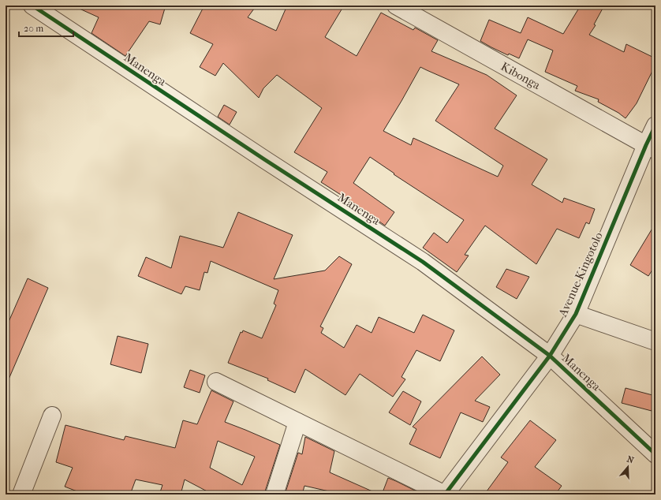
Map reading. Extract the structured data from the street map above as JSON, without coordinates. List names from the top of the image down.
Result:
{
  "streets": {
    "street": ["Manenga", "Kibonga", "Avenue Kingotolo"]
  },
  "crossings": [
    ["Manenga", "Avenue Kingotolo"],
    ["Kibonga", "Avenue Kingotolo"]
  ],
  "scale_bar": "20 m",
  "north": "top"
}
